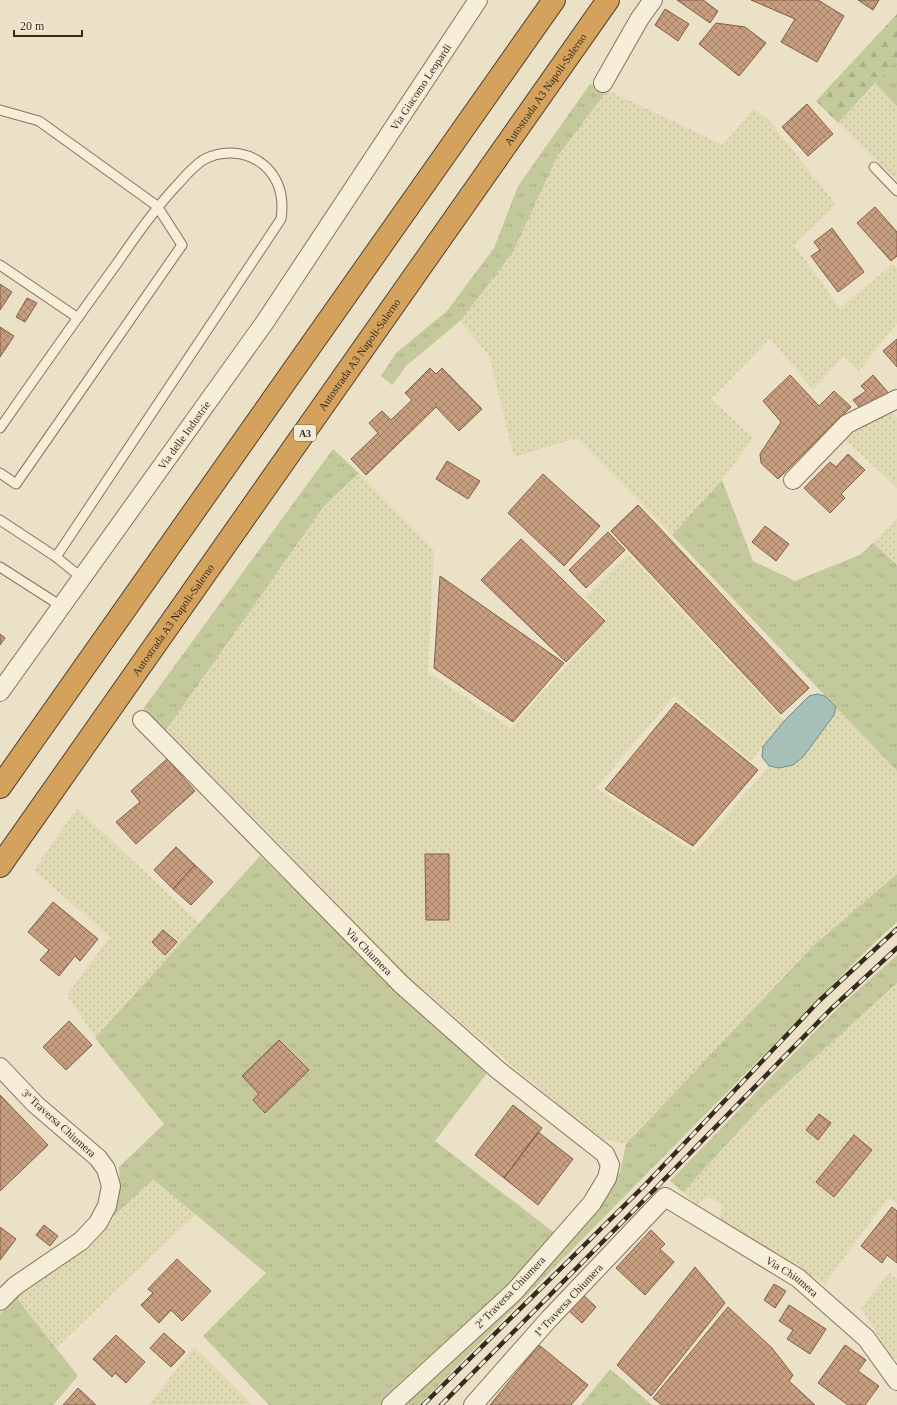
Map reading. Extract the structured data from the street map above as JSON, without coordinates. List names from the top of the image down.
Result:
{
  "streets": {
    "highway": ["Autostrada A3 Napoli-Salerno", "A3"],
    "street": [
      "Via Giacomo Leopardi",
      "Via delle Industrie",
      "Via Chiumera",
      "3ª Traversa Chiumera",
      "2ª Traversa Chiumera",
      "1ª Traversa Chiumera"
    ]
  },
  "crossings": [
    ["Via Giacomo Leopardi", "Via delle Industrie"],
    ["Via Chiumera", "2ª Traversa Chiumera"],
    ["Via Chiumera", "1ª Traversa Chiumera"]
  ],
  "scale_bar": "20 m"
}
